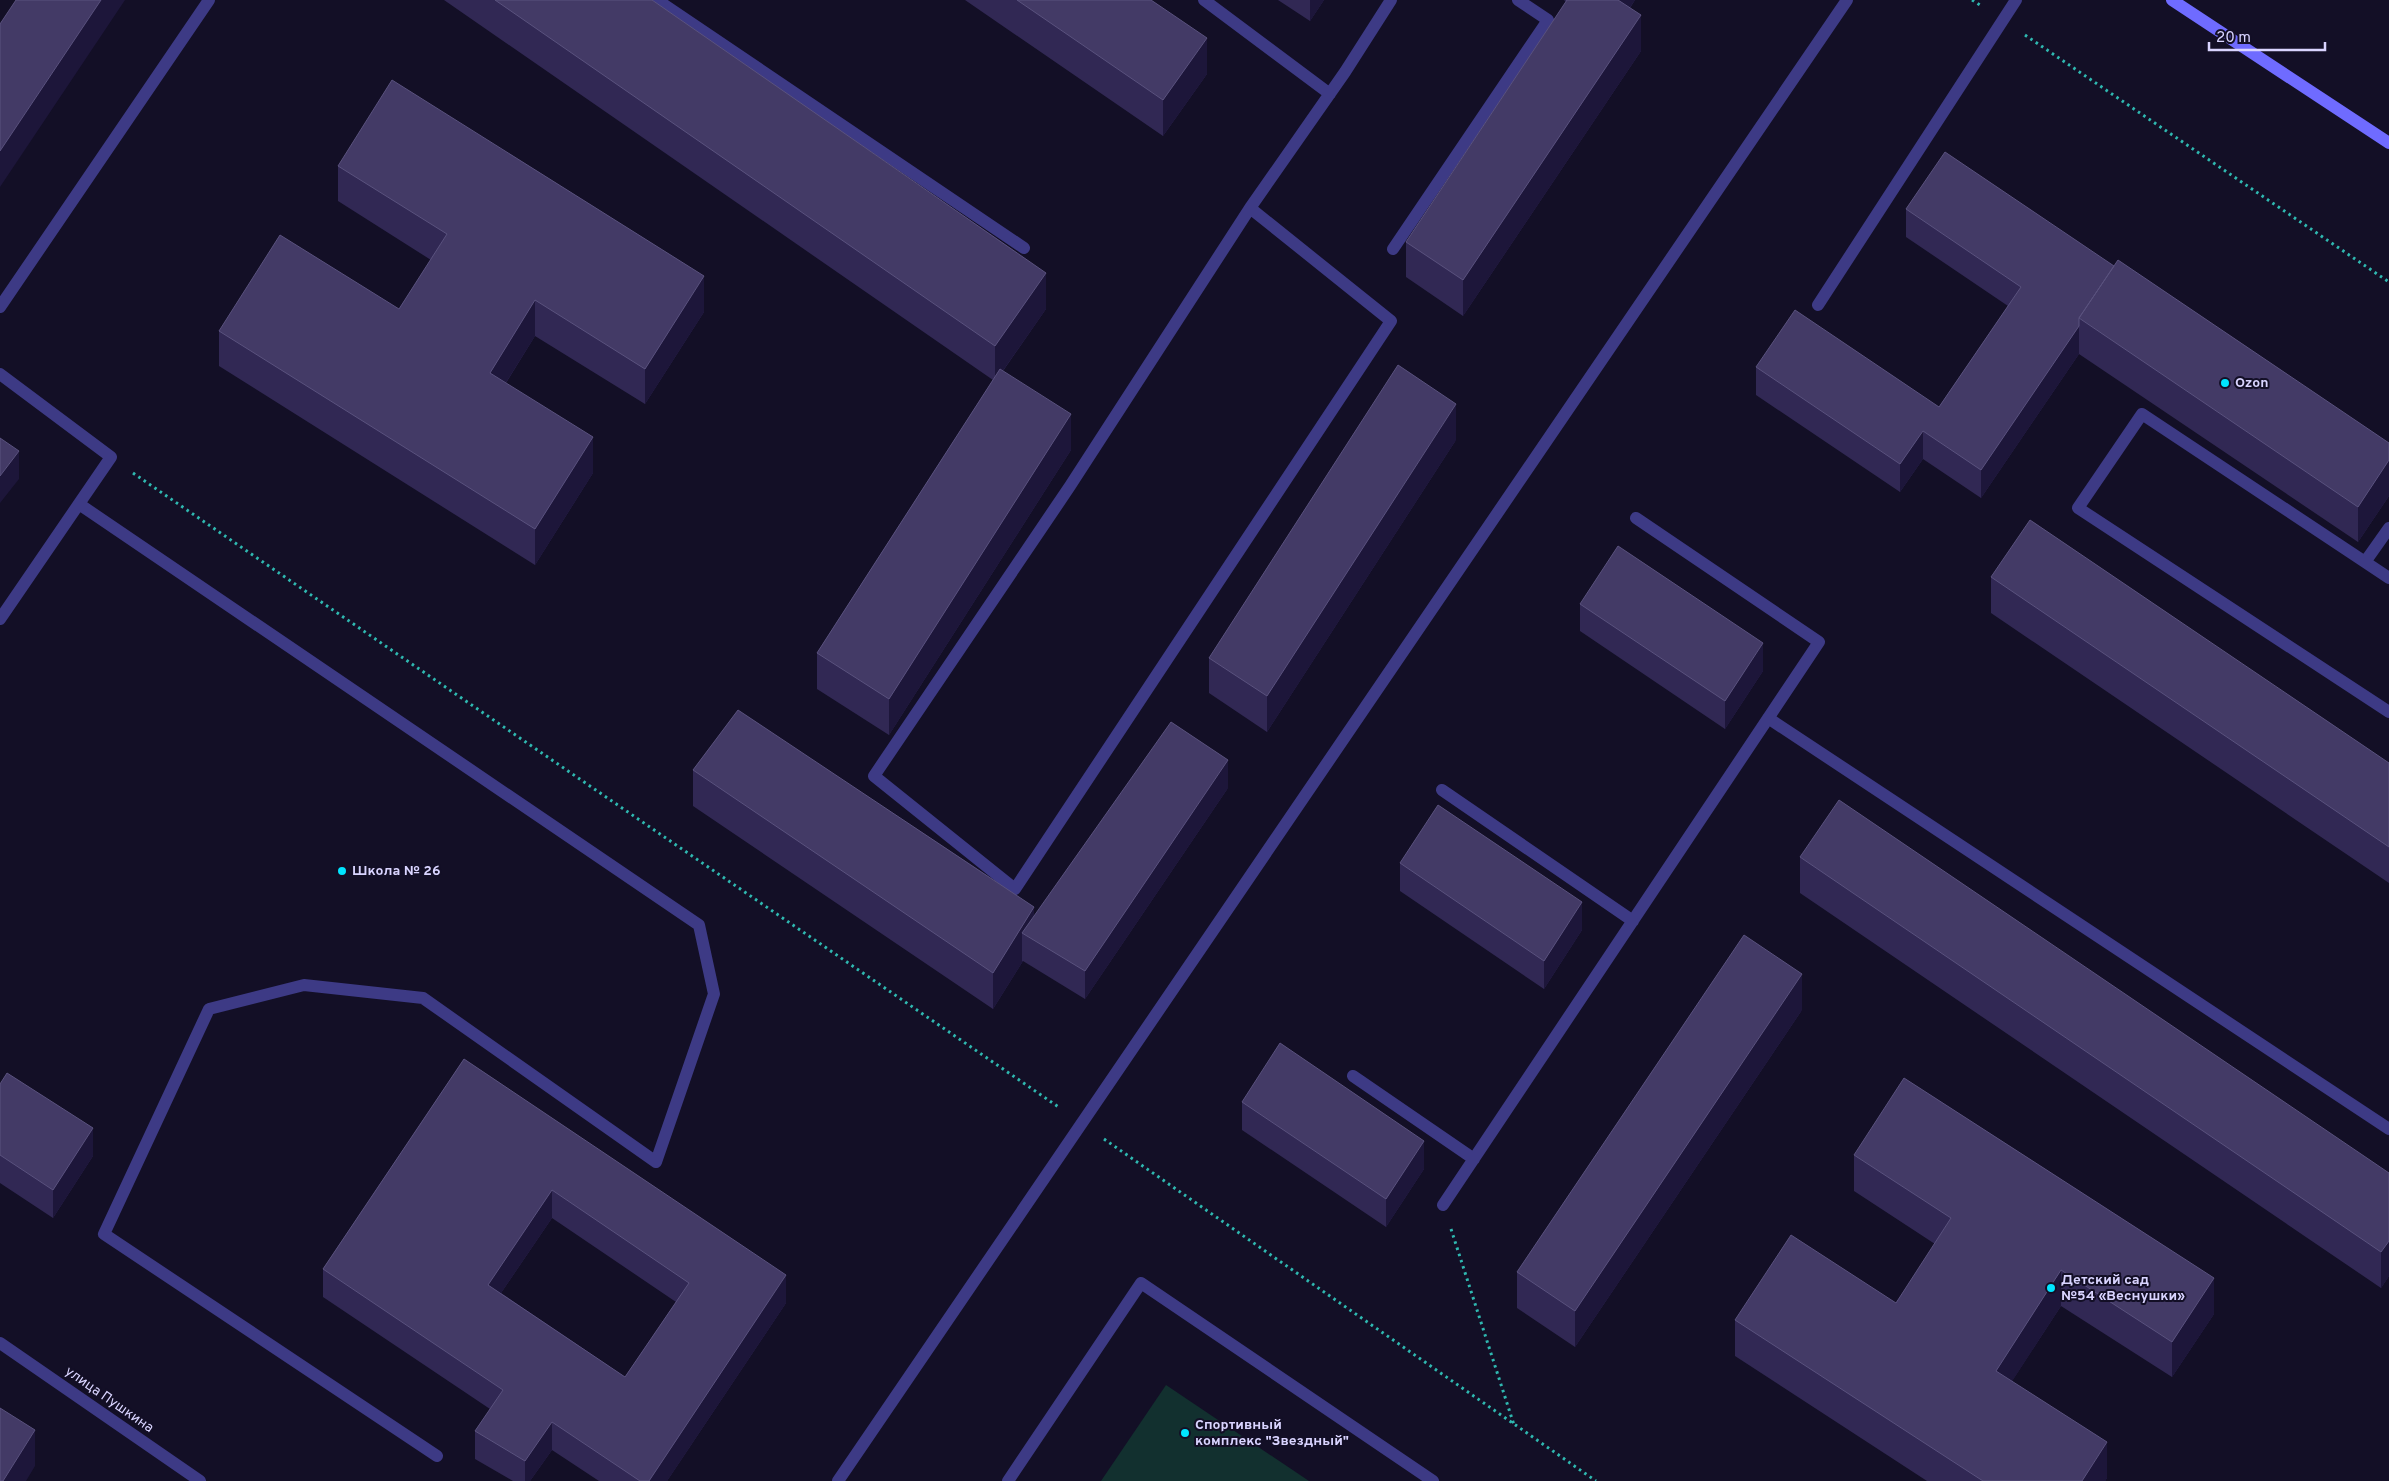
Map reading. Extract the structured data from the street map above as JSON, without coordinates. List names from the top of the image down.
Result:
{
  "streets": {
    "street": ["улица Пушкина"]
  },
  "places": [
    "Ozon",
    "Школа № 26",
    "Детский сад №54 «Веснушки»",
    "Спортивный комплекс \"Звездный\""
  ],
  "scale_bar": "20 m"
}
